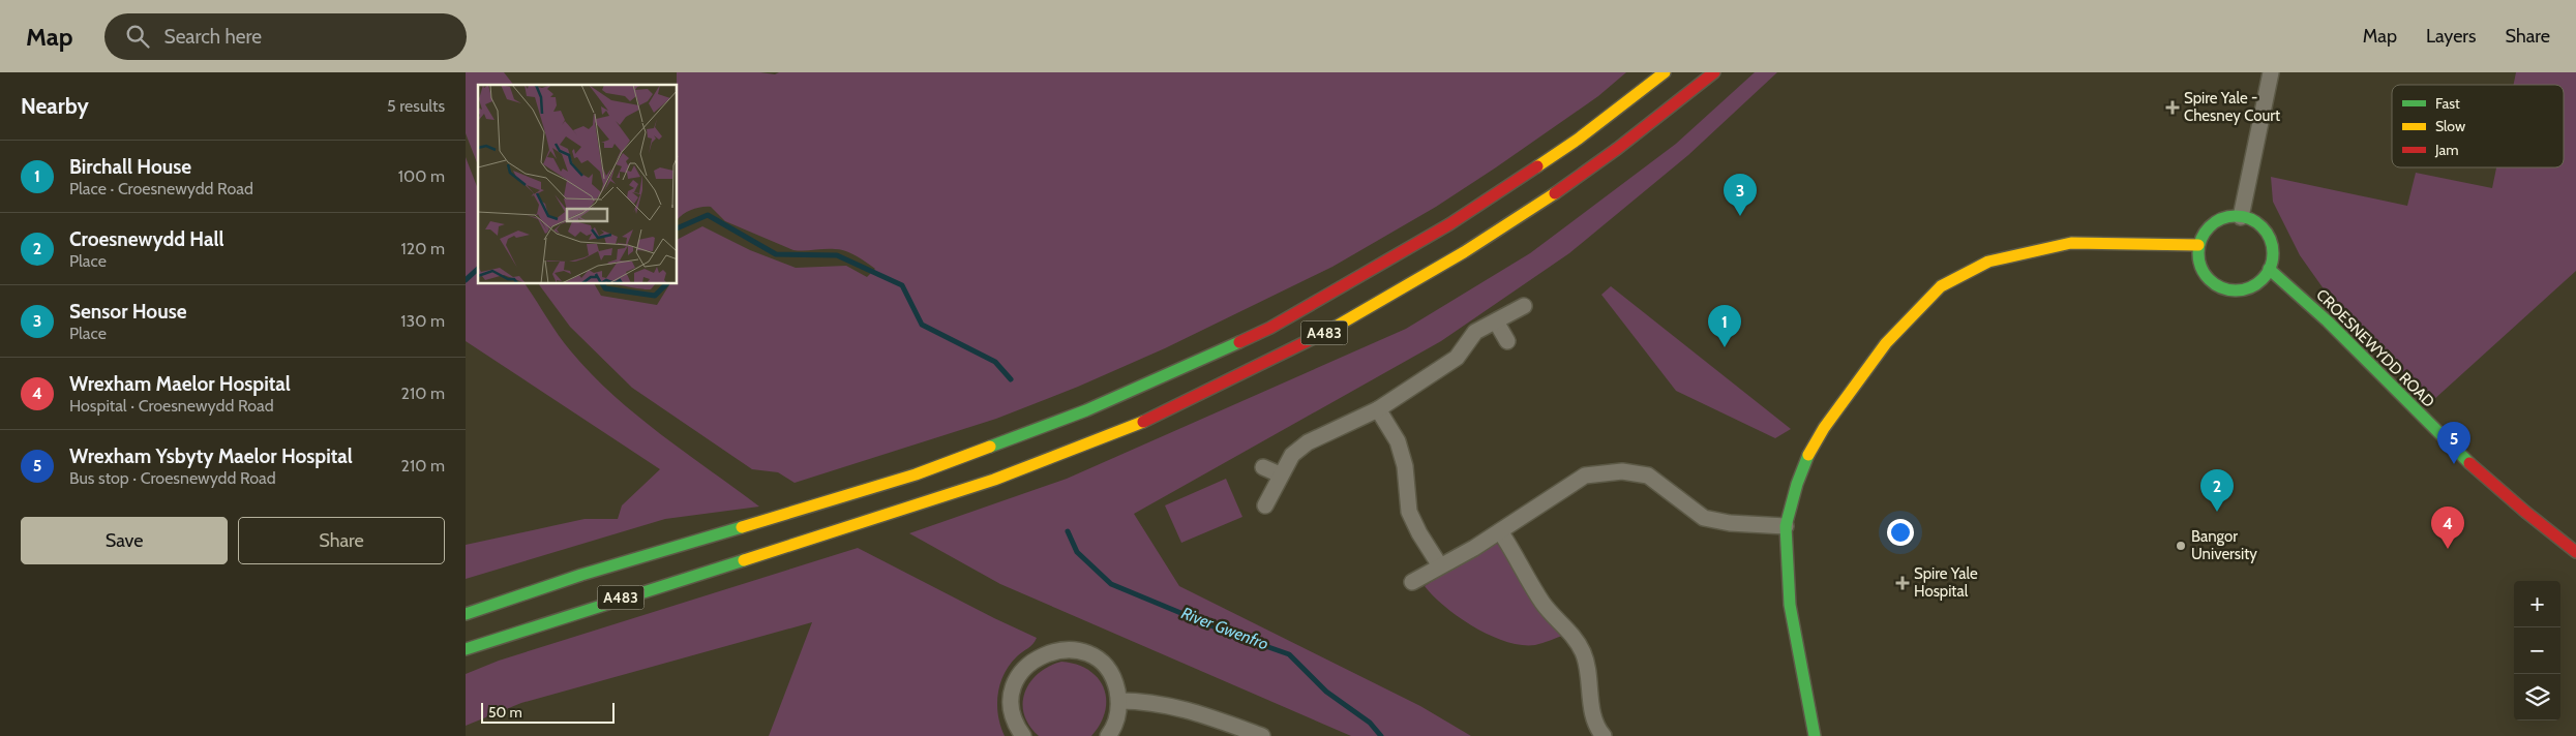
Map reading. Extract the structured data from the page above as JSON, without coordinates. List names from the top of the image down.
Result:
{
  "streets": {
    "main road": ["A483", "CROESNEWYDD ROAD"]
  },
  "water": ["River Gwenfro"],
  "places": {
    "health": ["Spire Yale - Chesney Court", "Spire Yale Hospital"],
    "other": ["Bangor University"]
  },
  "legend": ["Fast", "Slow", "Jam"],
  "scale_bar": "50 m",
  "page": {
    "header": "Map",
    "search": "Search here",
    "nav": ["Map", "Layers", "Share"],
    "heading": ["Nearby", "5 results"],
    "list": [
      {
        "mark": "1",
        "name": "Birchall House",
        "note": "Place · Croesnewydd Road",
        "value": "100 m"
      },
      {
        "mark": "2",
        "name": "Croesnewydd Hall",
        "note": "Place",
        "value": "120 m"
      },
      {
        "mark": "3",
        "name": "Sensor House",
        "note": "Place",
        "value": "130 m"
      },
      {
        "mark": "4",
        "name": "Wrexham Maelor Hospital",
        "note": "Hospital · Croesnewydd Road",
        "value": "210 m"
      },
      {
        "mark": "5",
        "name": "Wrexham Ysbyty Maelor Hospital",
        "note": "Bus stop · Croesnewydd Road",
        "value": "210 m"
      }
    ],
    "pins": [
      "3",
      "1",
      "5",
      "2",
      "4"
    ],
    "buttons": ["Save", "Share"],
    "map_buttons": ["+", "−"],
    "scale": "50 m"
  }
}
